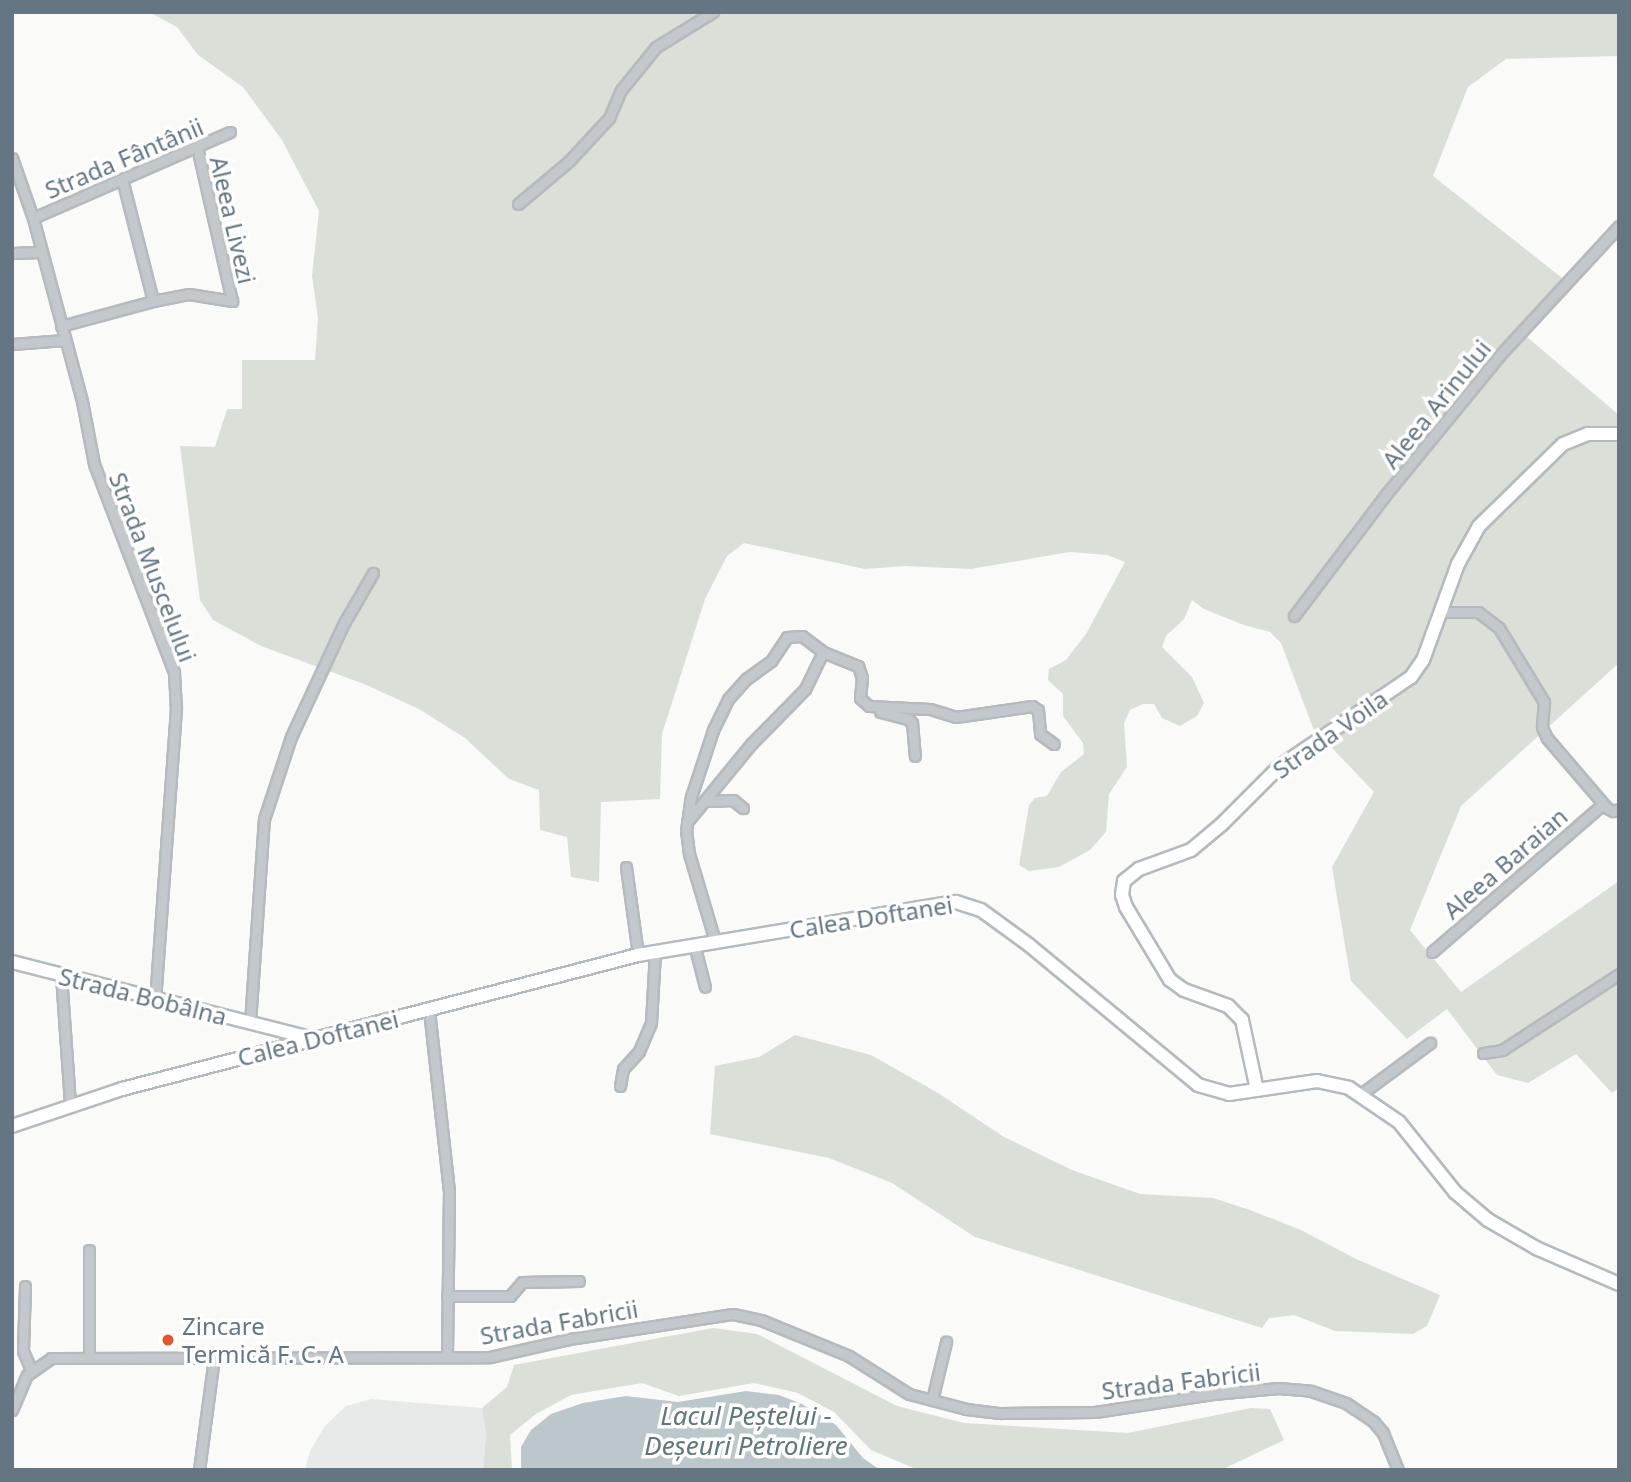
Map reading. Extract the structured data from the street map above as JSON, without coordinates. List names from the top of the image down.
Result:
{
  "streets": {
    "main road": ["Strada Voila", "Calea Doftanei", "Strada Bobâlna"],
    "street": [
      "Strada Fântânii",
      "Aleea Livezi",
      "Aleea Arinului",
      "Strada Muscelului",
      "Aleea Baraian",
      "Strada Fabricii"
    ]
  },
  "crossings": [
    ["Strada Fântânii", "Aleea Livezi"],
    ["Strada Fântânii", "Strada Muscelului"],
    ["Strada Muscelului", "Strada Bobâlna"],
    ["Strada Voila", "Calea Doftanei"],
    ["Calea Doftanei", "Strada Bobâlna"]
  ],
  "water": ["Lacul Peștelui - Deșeuri Petroliere"],
  "places": ["Zincare Termică F. C. A"]
}
